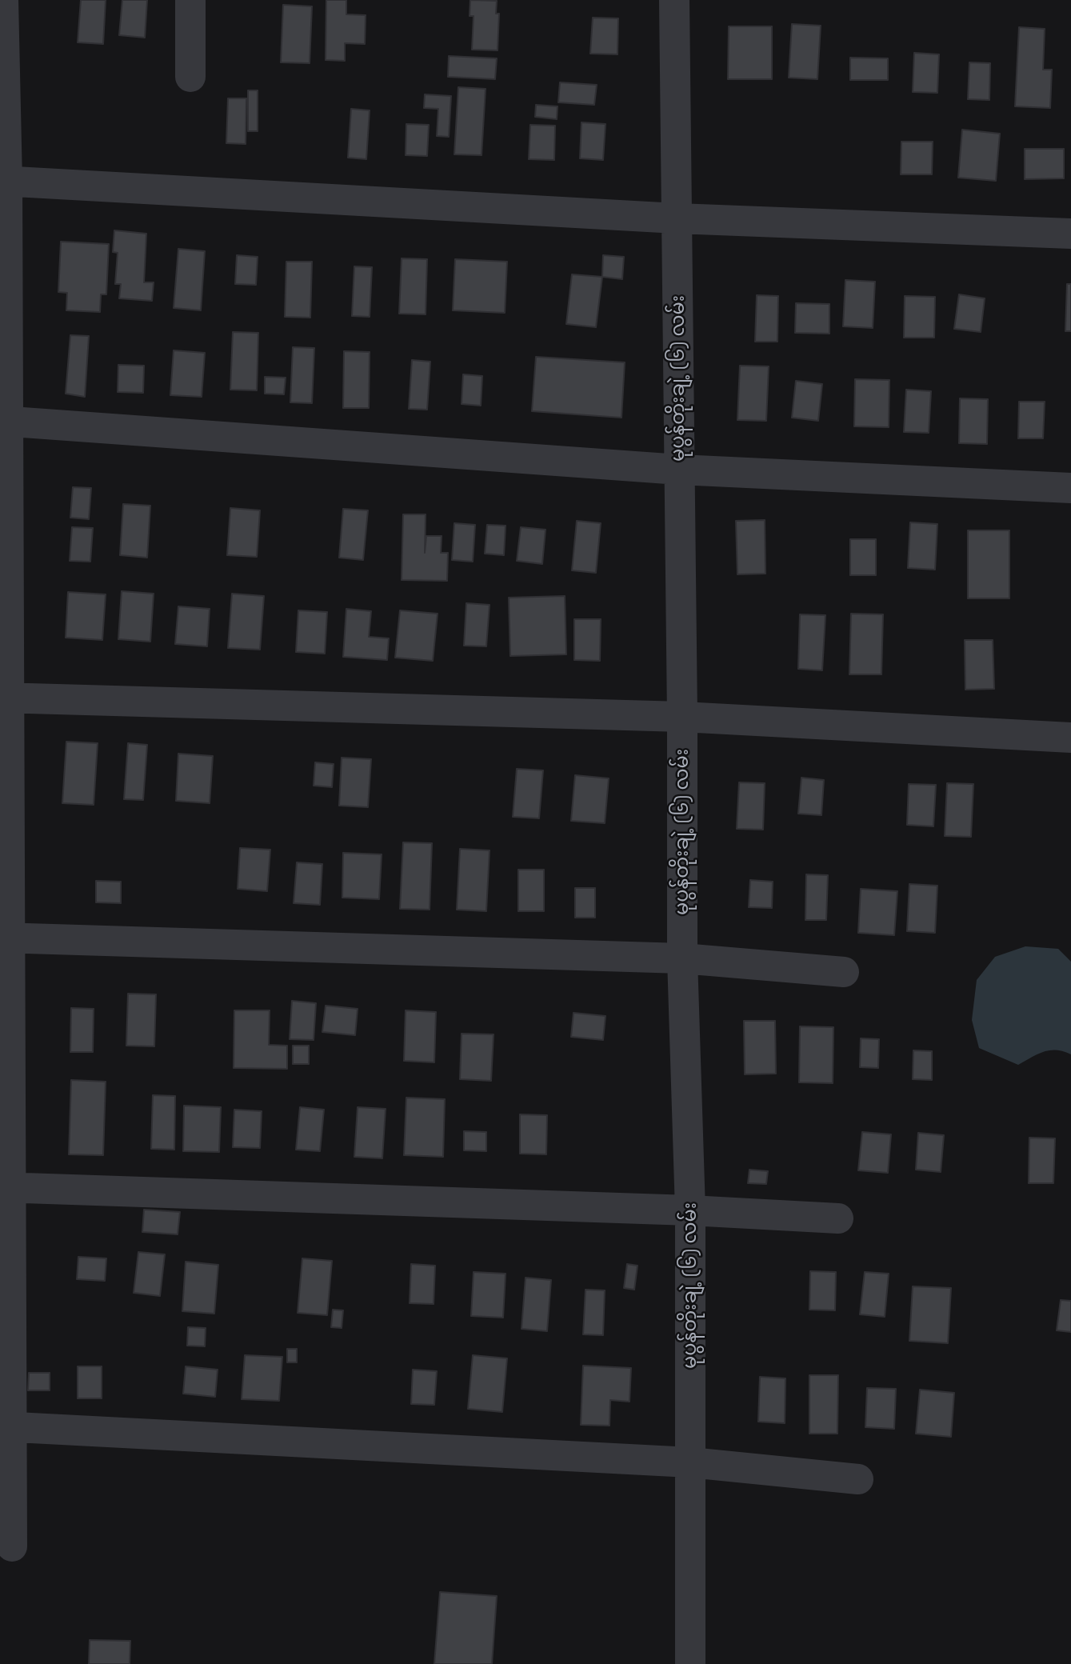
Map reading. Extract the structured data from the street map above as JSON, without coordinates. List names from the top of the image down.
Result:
{
  "streets": {
    "street": ["မုပွန်တိုးချဲ့ (၆) လမ်း"]
  }
}
